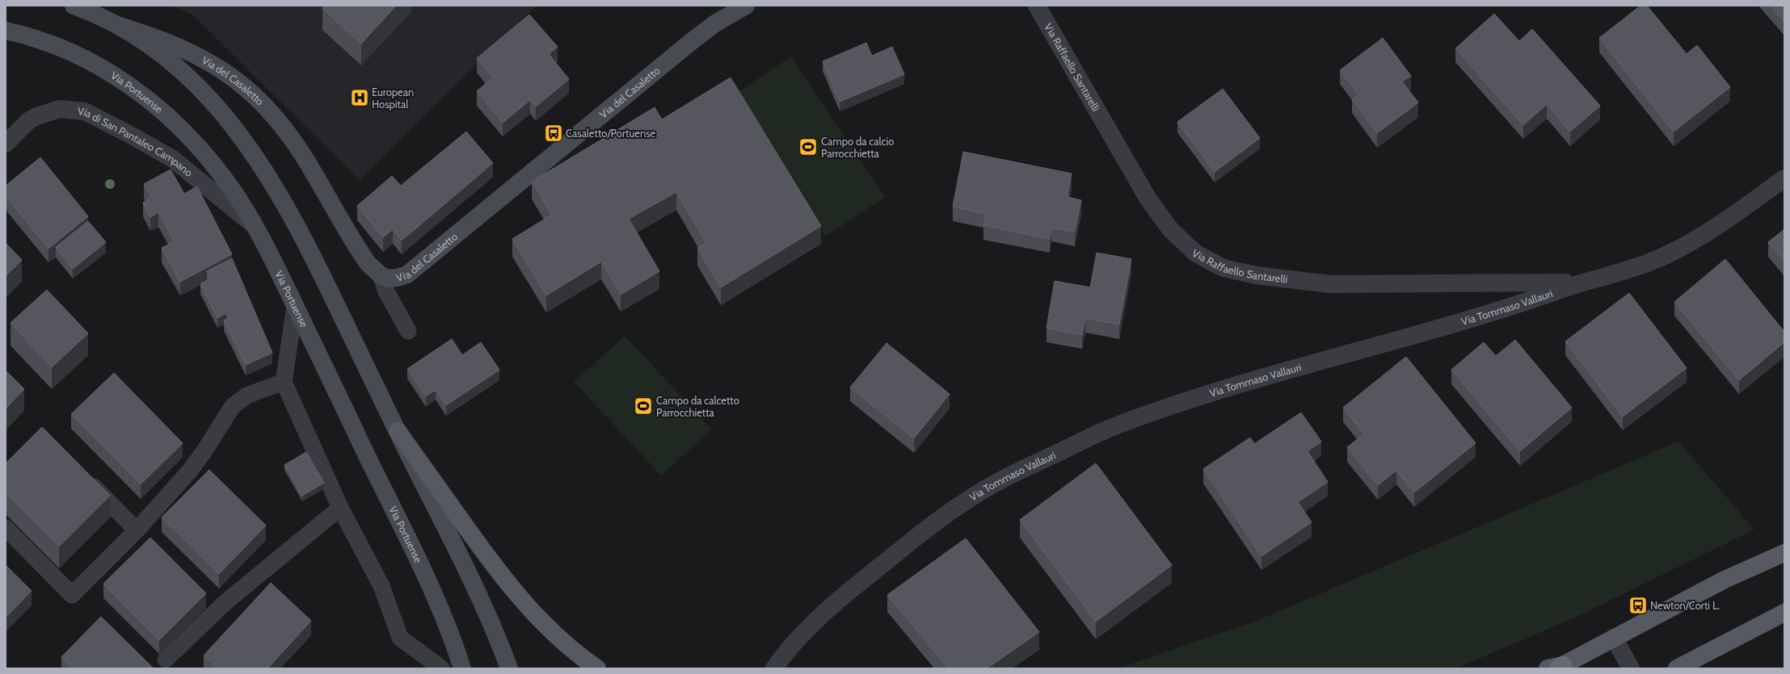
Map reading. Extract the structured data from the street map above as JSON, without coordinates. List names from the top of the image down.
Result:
{
  "streets": {
    "main road": ["Via del Casaletto", "Via Portuense"],
    "street": ["Via Raffaello Santarelli", "Via di San Pantaleo Campano", "Via Tommaso Vallauri"]
  },
  "crossings": [
    ["Via Raffaello Santarelli", "Via Tommaso Vallauri"],
    ["Via Portuense", "Via di San Pantaleo Campano"]
  ],
  "places": {
    "hospital": ["European Hospital"],
    "bus stop": ["Casaletto/Portuense", "Newton/Corti L."],
    "sports": ["Campo da calcio Parrocchietta", "Campo da calcetto Parrocchietta"]
  }
}
